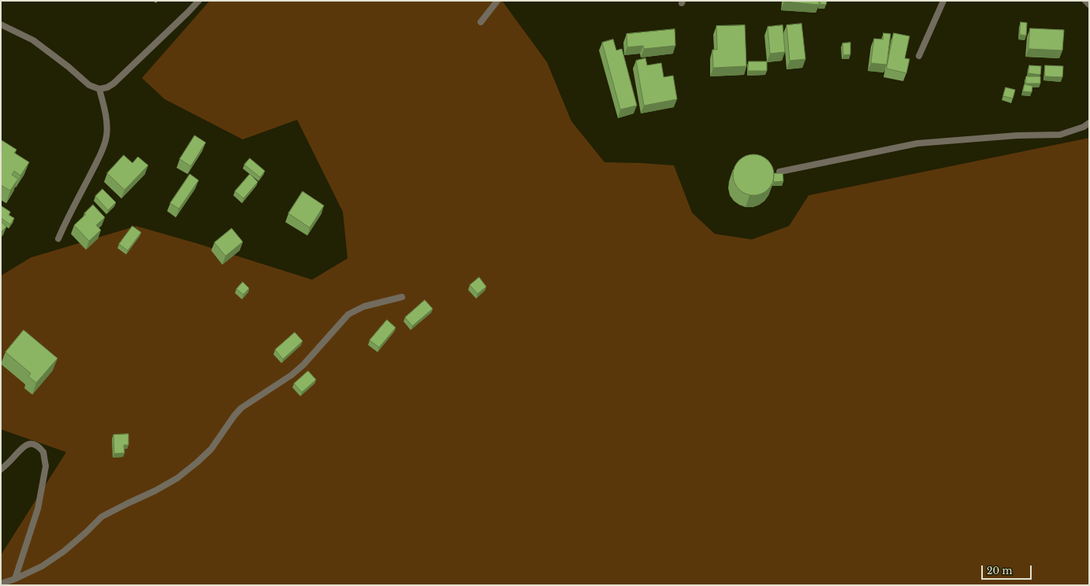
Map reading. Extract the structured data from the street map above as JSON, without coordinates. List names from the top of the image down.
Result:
{
  "scale_bar": "20 m"
}
